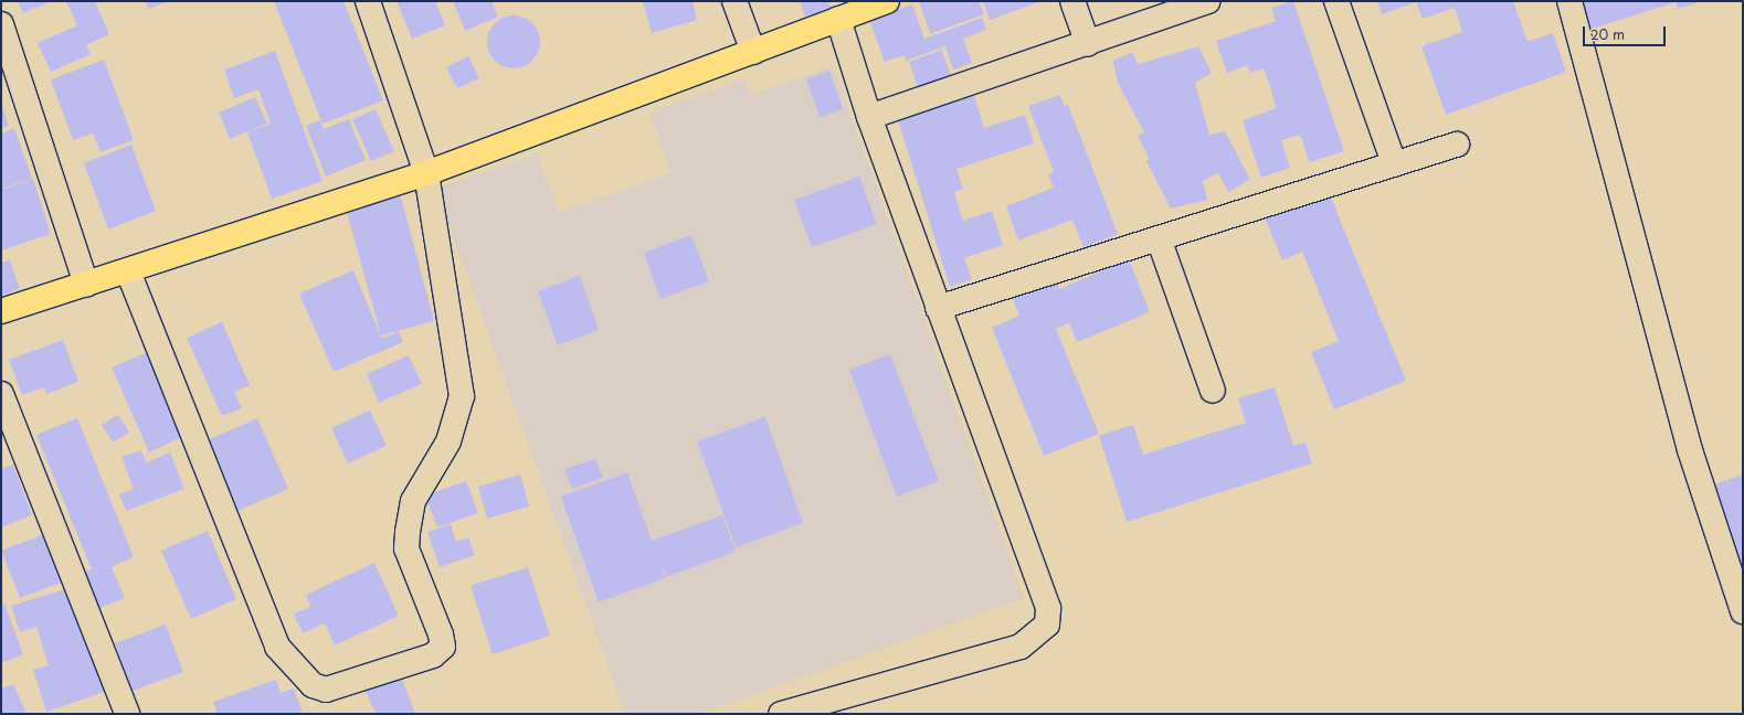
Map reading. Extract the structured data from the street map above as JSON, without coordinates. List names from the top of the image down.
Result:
{
  "scale_bar": "20 m"
}
